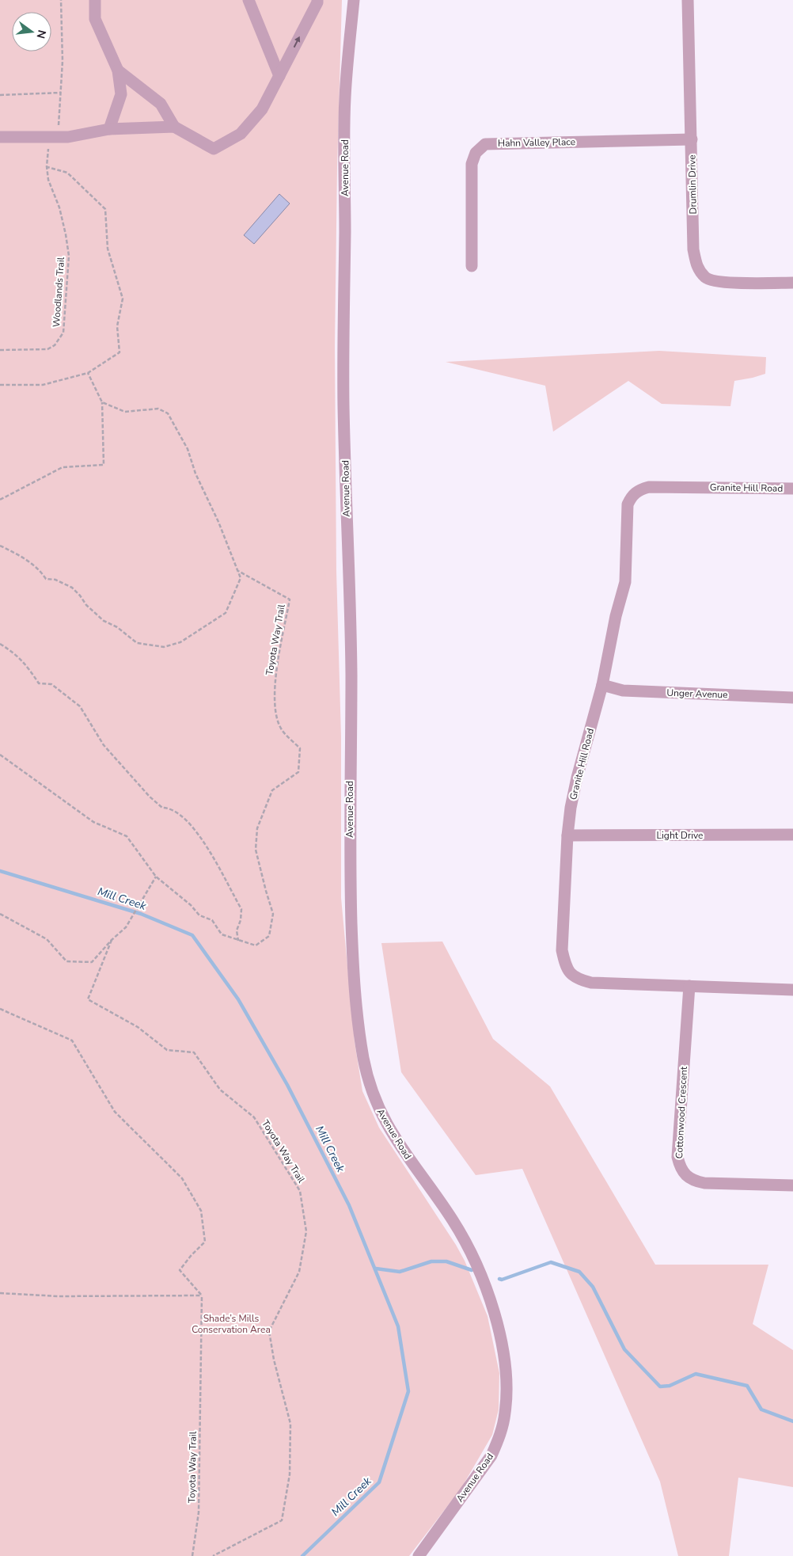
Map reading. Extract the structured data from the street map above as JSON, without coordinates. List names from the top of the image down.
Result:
{
  "streets": {
    "street": [
      "Hahn Valley Place",
      "Avenue Road",
      "Drumlin Drive",
      "Granite Hill Road",
      "Unger Avenue",
      "Light Drive",
      "Cottonwood Crescent"
    ],
    "path": ["Woodlands Trail", "Toyota Way Trail"]
  },
  "crossings": [
    ["Hahn Valley Place", "Drumlin Drive"],
    ["Granite Hill Road", "Unger Avenue"],
    ["Granite Hill Road", "Light Drive"],
    ["Granite Hill Road", "Cottonwood Crescent"]
  ],
  "water": ["Mill Creek"],
  "parks": ["Shade’s Mills Conservation Area"],
  "north": "right"
}
